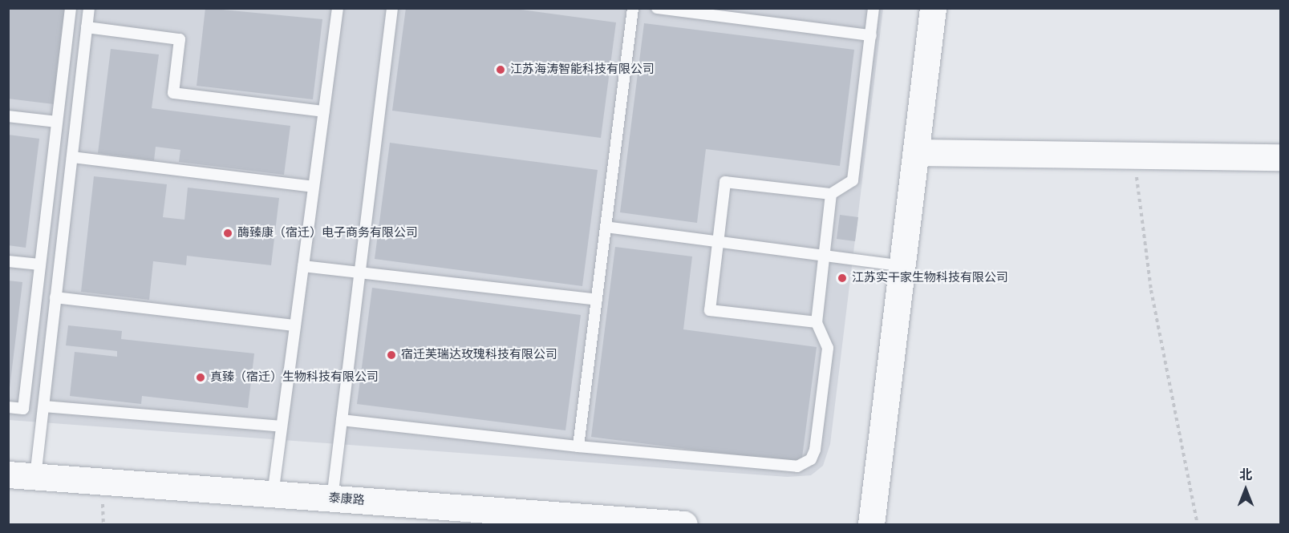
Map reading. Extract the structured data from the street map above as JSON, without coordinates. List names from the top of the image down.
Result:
{
  "streets": {
    "street": ["泰康路"]
  },
  "places": [
    "江苏海涛智能科技有限公司",
    "酶臻康（宿迁）电子商务有限公司",
    "江苏实干家生物科技有限公司",
    "宿迁芙瑞达玫瑰科技有限公司",
    "真臻（宿迁）生物科技有限公司"
  ],
  "north": "top"
}
